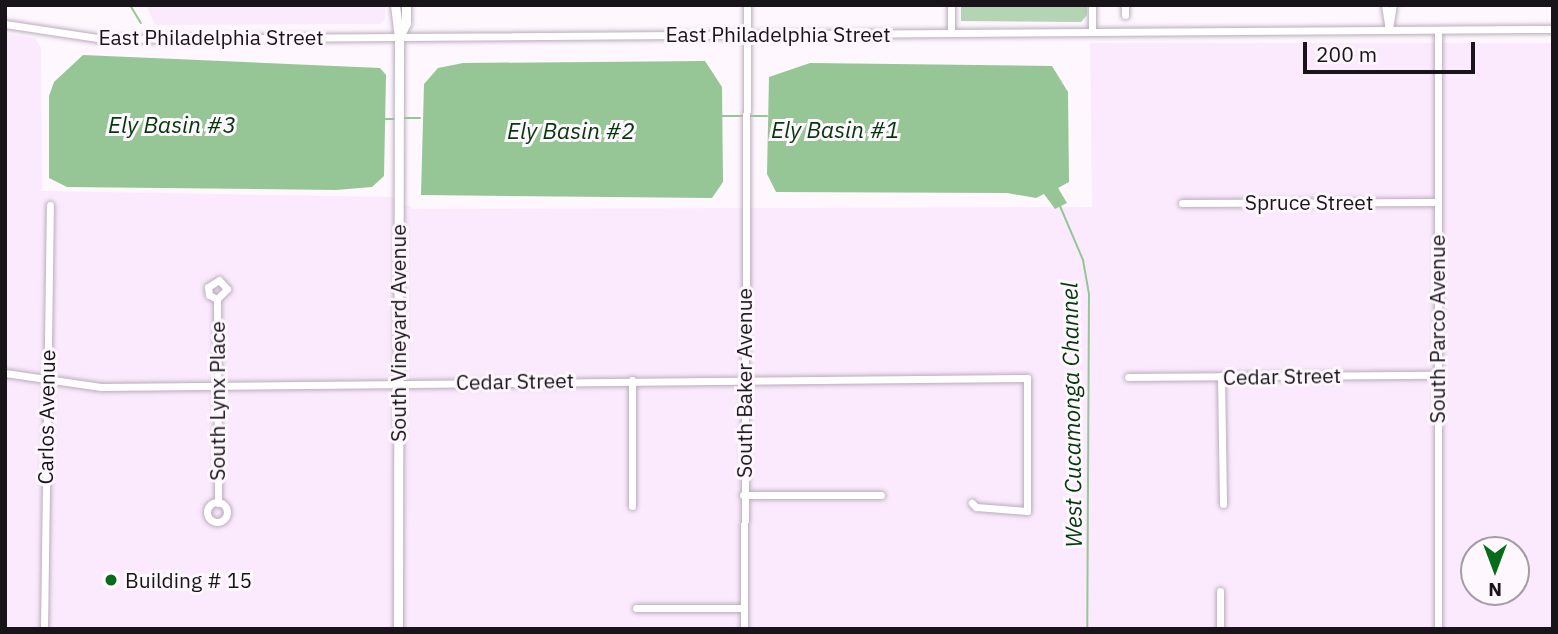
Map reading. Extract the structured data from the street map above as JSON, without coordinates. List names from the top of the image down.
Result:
{
  "streets": {
    "main road": ["South Vineyard Avenue"],
    "street": [
      "East Philadelphia Street",
      "Spruce Street",
      "South Parco Avenue",
      "Cedar Street",
      "South Baker Avenue",
      "South Lynx Place",
      "Carlos Avenue"
    ]
  },
  "crossings": [
    ["East Philadelphia Street", "South Parco Avenue"],
    ["East Philadelphia Street", "South Vineyard Avenue"],
    ["East Philadelphia Street", "South Baker Avenue"],
    ["Spruce Street", "South Parco Avenue"],
    ["South Parco Avenue", "Cedar Street"],
    ["South Vineyard Avenue", "Cedar Street"],
    ["Cedar Street", "South Baker Avenue"],
    ["Cedar Street", "South Lynx Place"],
    ["Cedar Street", "Carlos Avenue"]
  ],
  "water": [
    "Ely Basin #3",
    "Ely Basin #1",
    "Ely Basin #2",
    "West Cucamonga Channel"
  ],
  "places": ["Building # 15"],
  "scale_bar": "200 m",
  "north": "bottom"
}
